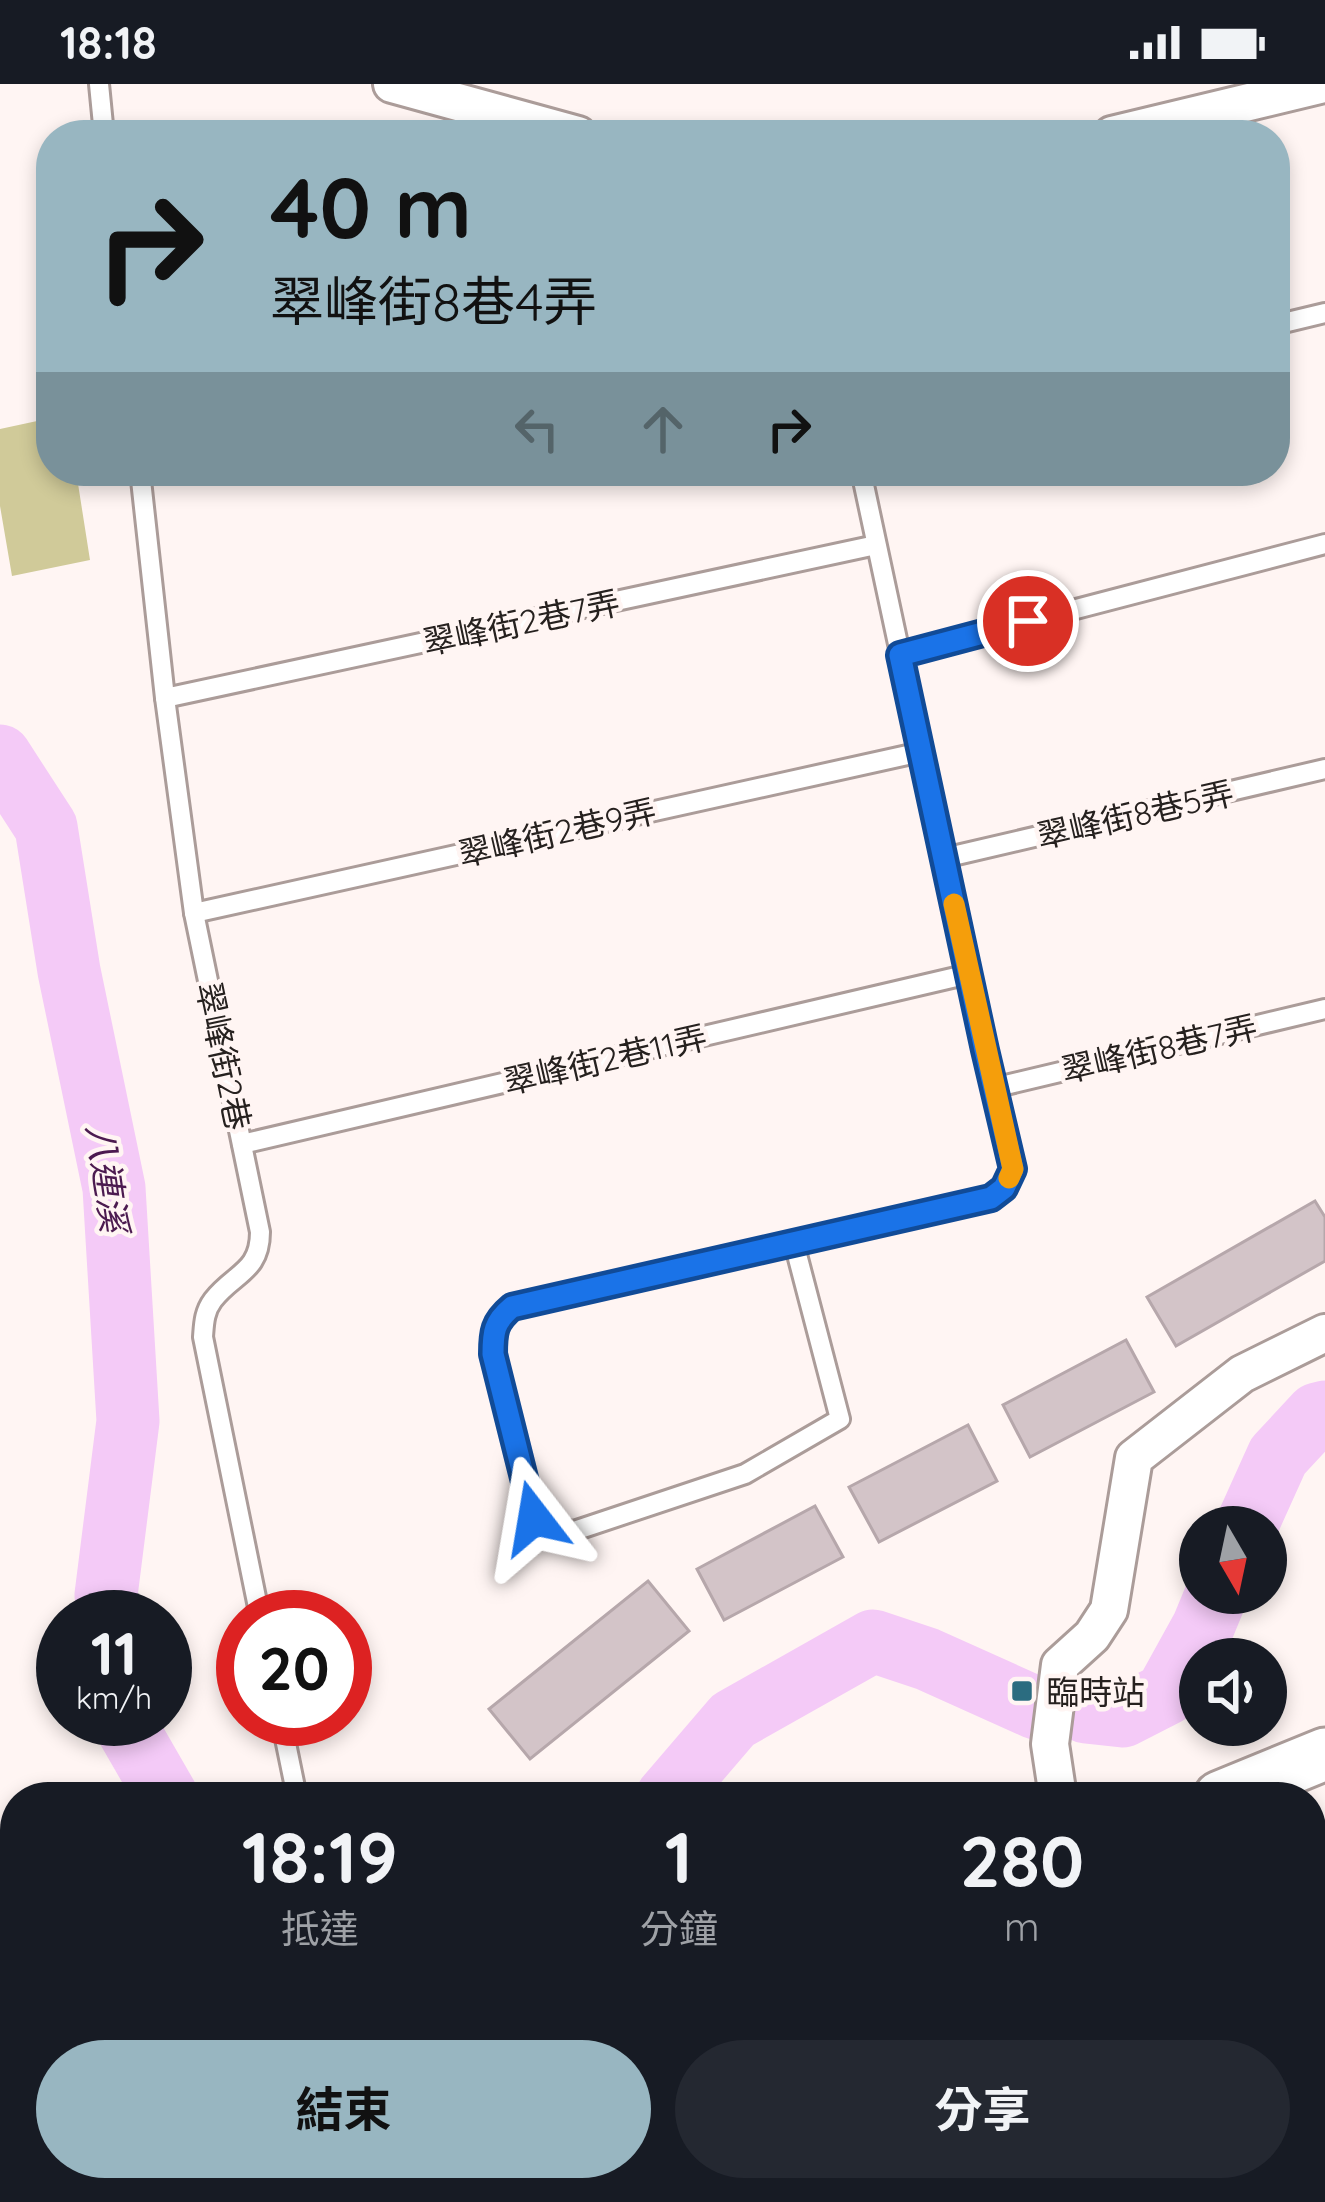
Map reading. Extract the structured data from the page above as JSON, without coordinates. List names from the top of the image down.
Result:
{
  "streets": {
    "lane": [
      "翠峰街2巷7弄",
      "翠峰街8巷5弄",
      "翠峰街2巷9弄",
      "翠峰街8巷7弄",
      "翠峰街2巷",
      "翠峰街2巷11弄"
    ]
  },
  "crossings": [
    ["翠峰街2巷7弄", "翠峰街2巷"],
    ["翠峰街2巷9弄", "翠峰街2巷"],
    ["翠峰街2巷", "翠峰街2巷11弄"]
  ],
  "water": ["八連溪"],
  "places": {
    "transit": ["臨時站"]
  },
  "north": "bottom",
  "page": {
    "status": "18:18",
    "turn": ["40 m", "翠峰街8巷4弄"],
    "speed": "11 km/h",
    "limit": "20",
    "eta": [
      "18:19",
      "抵達",
      "1",
      "分鐘",
      "280",
      "m"
    ],
    "buttons": ["結束", "分享"]
  }
}
